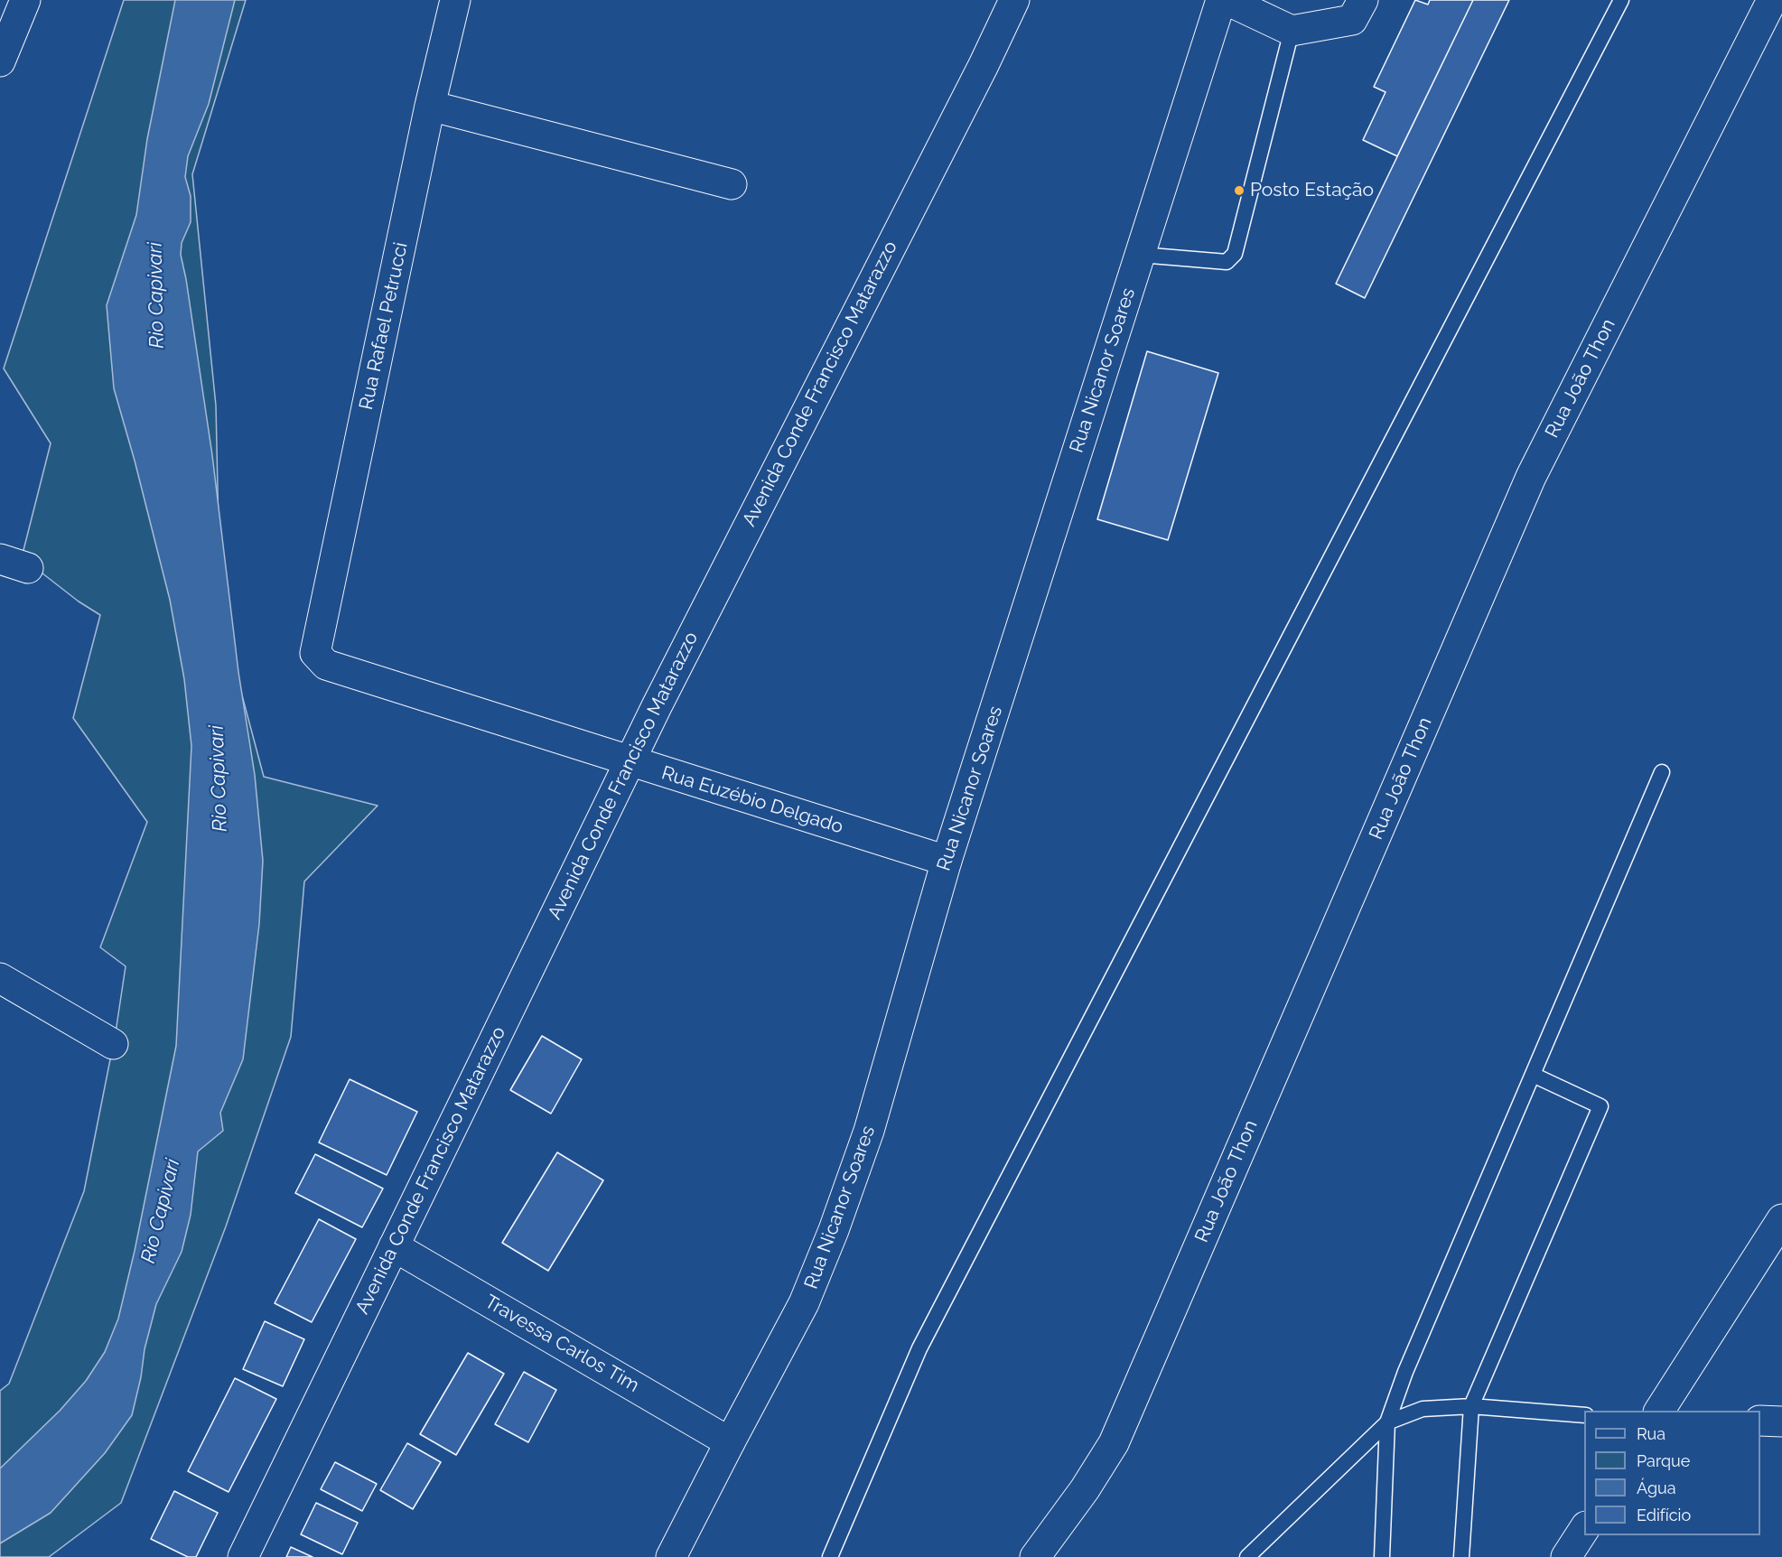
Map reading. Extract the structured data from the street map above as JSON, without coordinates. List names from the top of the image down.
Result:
{
  "streets": {
    "street": [
      "Rua Rafael Petrucci",
      "Rua Nicanor Soares",
      "Rua João Thon",
      "Avenida Conde Francisco Matarazzo",
      "Rua Euzébio Delgado",
      "Travessa Carlos Tim"
    ]
  },
  "crossings": [
    ["Rua Rafael Petrucci", "Rua Euzébio Delgado"],
    ["Rua Nicanor Soares", "Rua Euzébio Delgado"],
    ["Rua Nicanor Soares", "Travessa Carlos Tim"],
    ["Avenida Conde Francisco Matarazzo", "Rua Euzébio Delgado"],
    ["Avenida Conde Francisco Matarazzo", "Travessa Carlos Tim"]
  ],
  "water": ["Rio Capivari"],
  "places": ["Posto Estação"],
  "legend": [
    "Rua",
    "Parque",
    "Água",
    "Edifício"
  ]
}
